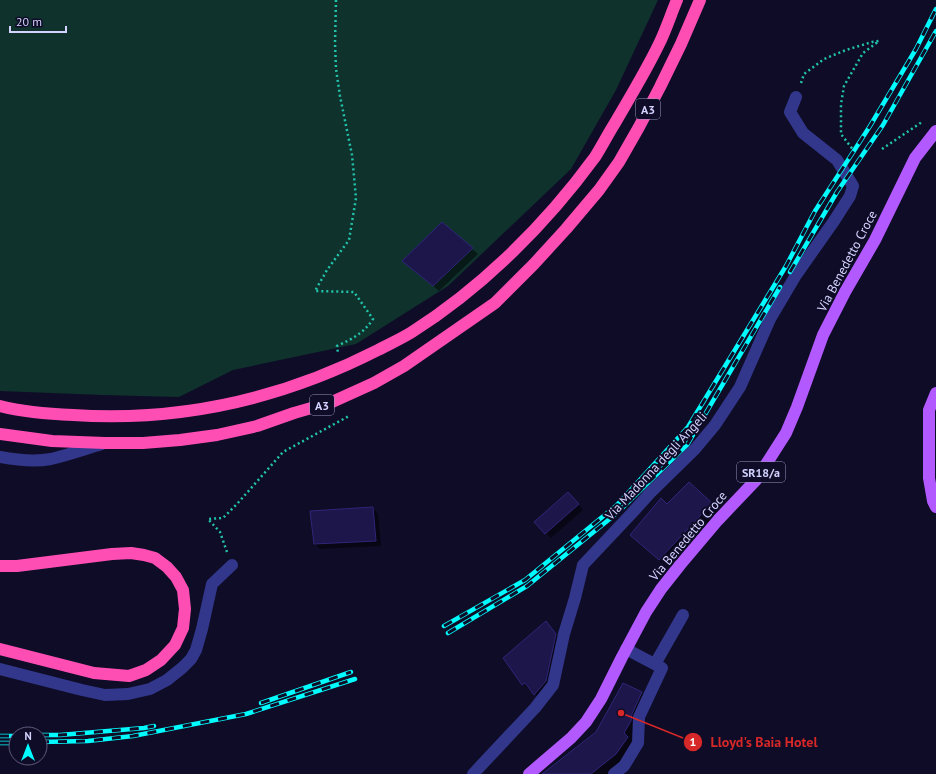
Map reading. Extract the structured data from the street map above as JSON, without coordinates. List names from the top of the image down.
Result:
{
  "streets": {
    "highway": ["A3"],
    "main road": ["Via Benedetto Croce", "SR18/a"],
    "street": ["Via Madonna degli Angeli"]
  },
  "places": ["Lloyd's Baia Hotel"],
  "scale_bar": "20 m",
  "north": "top"
}
